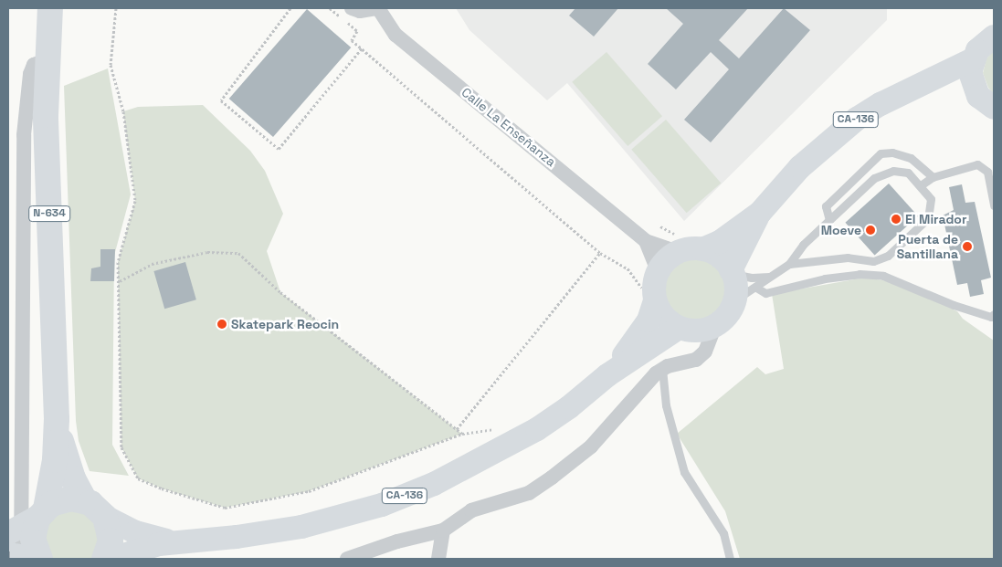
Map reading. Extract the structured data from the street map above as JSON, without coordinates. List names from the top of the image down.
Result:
{
  "streets": {
    "highway": ["N-634"],
    "main road": ["CA-136"],
    "street": ["Calle La Enseñanza"]
  },
  "places": [
    "El Mirador",
    "Moeve",
    "Puerta de Santillana",
    "Skatepark Reocin"
  ]
}
